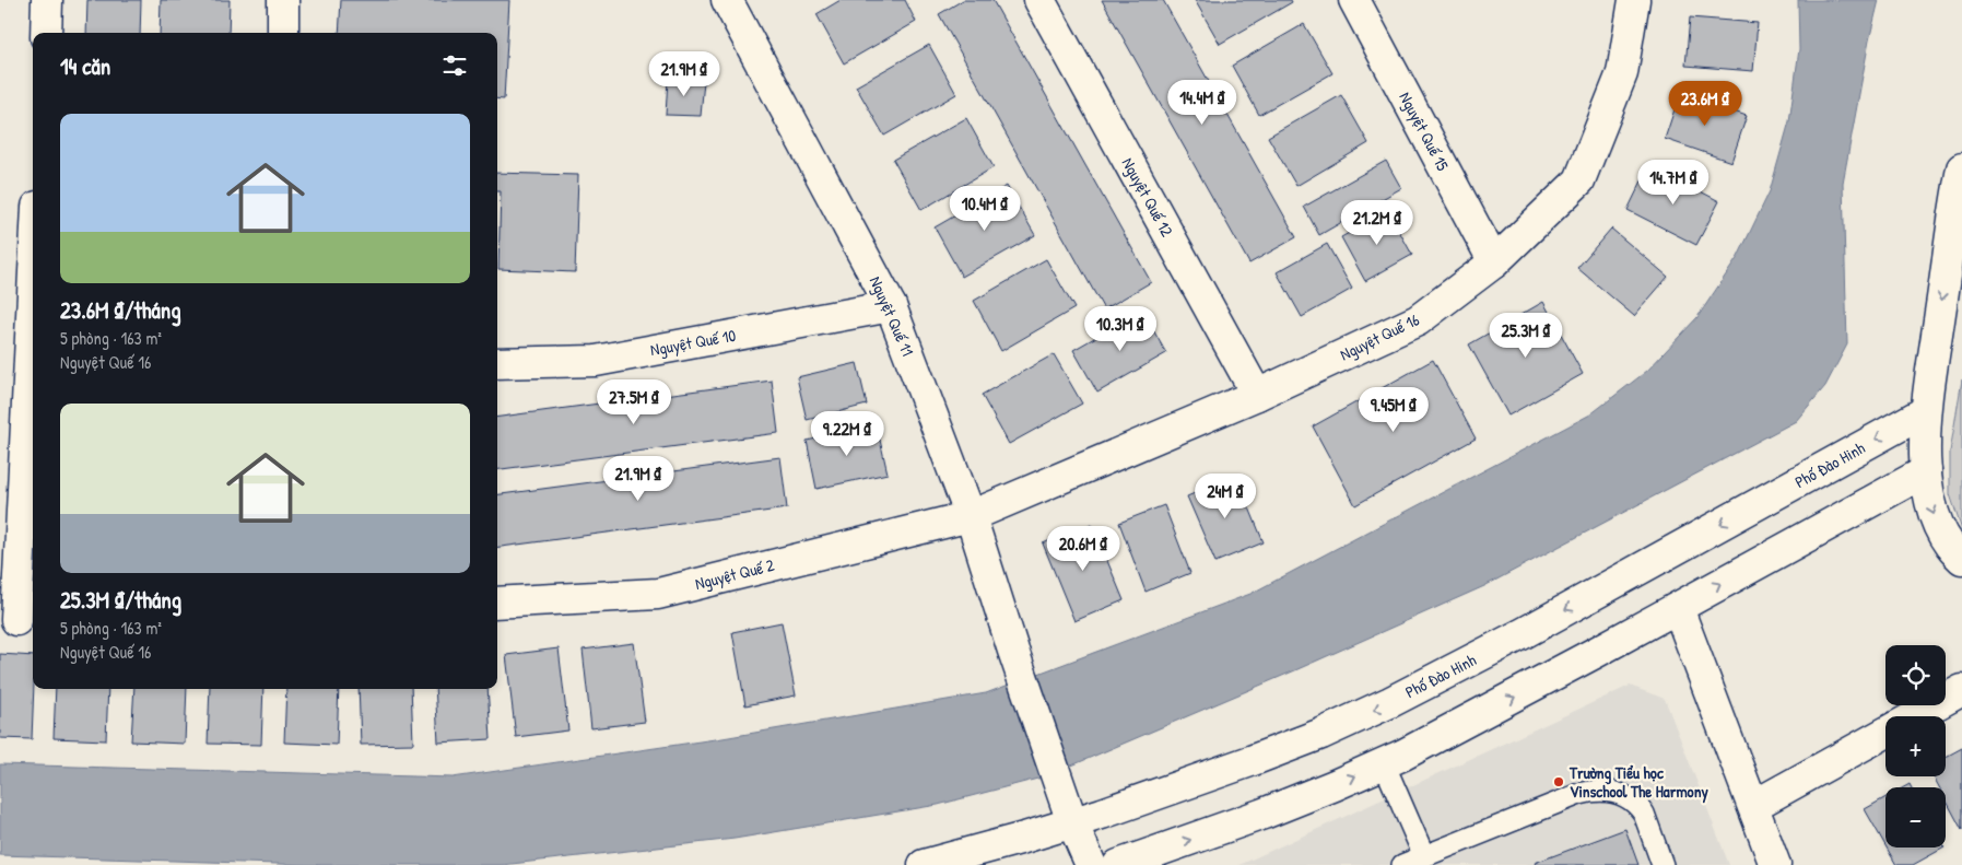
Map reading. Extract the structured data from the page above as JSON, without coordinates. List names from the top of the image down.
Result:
{
  "streets": {
    "street": [
      "Nguyệt Quế 15",
      "Nguyệt Quế 12",
      "Nguyệt Quế 11",
      "Nguyệt Quế 16",
      "Nguyệt Quế 10",
      "Phố Đào Hinh",
      "Nguyệt Quế 2"
    ]
  },
  "crossings": [
    ["Nguyệt Quế 15", "Nguyệt Quế 16"],
    ["Nguyệt Quế 12", "Nguyệt Quế 16"],
    ["Nguyệt Quế 11", "Nguyệt Quế 16"],
    ["Nguyệt Quế 11", "Nguyệt Quế 10"],
    ["Nguyệt Quế 11", "Phố Đào Hinh"],
    ["Nguyệt Quế 11", "Nguyệt Quế 2"],
    ["Nguyệt Quế 16", "Nguyệt Quế 2"]
  ],
  "places": ["Trường Tiểu học Vinschool The Harmony"],
  "page": {
    "heading": "14 căn",
    "price": [
      "21.9M ₫",
      "14.4M ₫",
      "23.6M ₫",
      "14.7M ₫",
      "10.4M ₫",
      "21.2M ₫",
      "10.3M ₫",
      "25.3M ₫",
      "27.5M ₫",
      "9.45M ₫",
      "9.22M ₫",
      "21.9M ₫",
      "24M ₫",
      "20.6M ₫"
    ],
    "list": [
      {
        "name": "23.6M ₫/tháng",
        "note": "5 phòng · 163 m² · Nguyệt Quế 16"
      },
      {
        "name": "25.3M ₫/tháng",
        "note": "5 phòng · 163 m² · Nguyệt Quế 16"
      }
    ],
    "map_buttons": ["+", "−"]
  }
}
